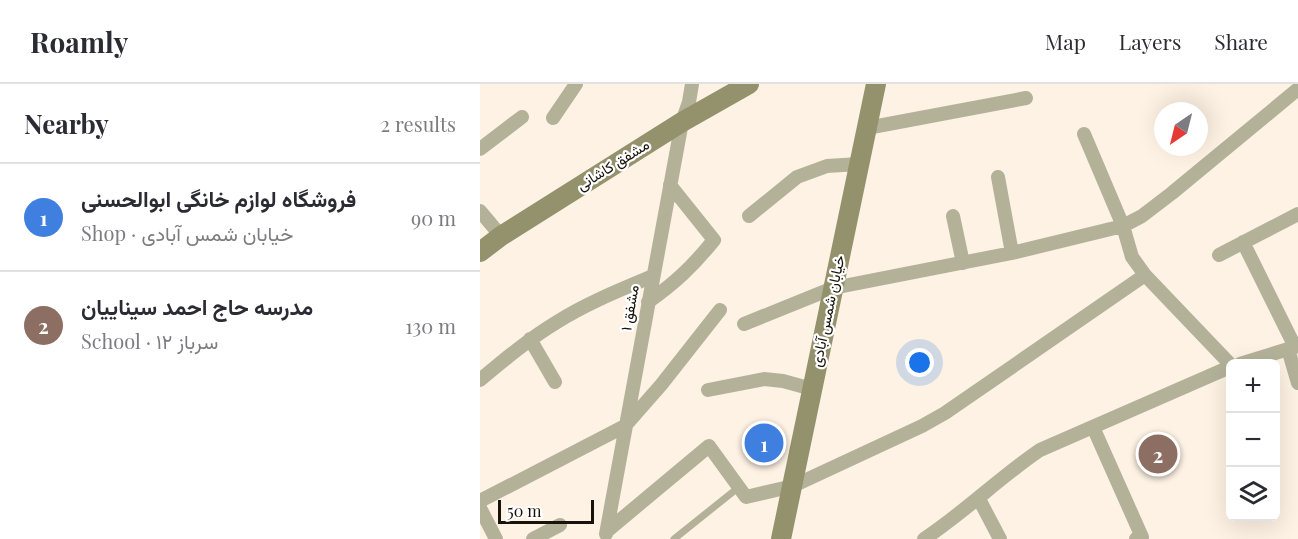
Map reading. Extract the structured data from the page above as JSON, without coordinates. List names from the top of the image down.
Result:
{
  "streets": {
    "main road": ["مشفق کاشانی", "خیابان شمس آبادی"],
    "street": ["مشفق ۱"]
  },
  "crossings": [
    ["مشفق کاشانی", "مشفق ۱"]
  ],
  "scale_bar": "50 m",
  "north": "bottom left",
  "page": {
    "header": "Roamly",
    "nav": ["Map", "Layers", "Share"],
    "heading": ["Nearby", "2 results"],
    "list": [
      {
        "mark": "1",
        "name": "فروشگاه لوازم خانگی ابوالحسنی",
        "note": "Shop · خیابان شمس آبادی",
        "value": "90 m"
      },
      {
        "mark": "2",
        "name": "مدرسه حاج احمد سیناییان",
        "note": "School · سرباز ۱۲",
        "value": "130 m"
      }
    ],
    "map_buttons": ["+", "−"],
    "pins": ["1", "2"],
    "scale": "50 m"
  }
}
